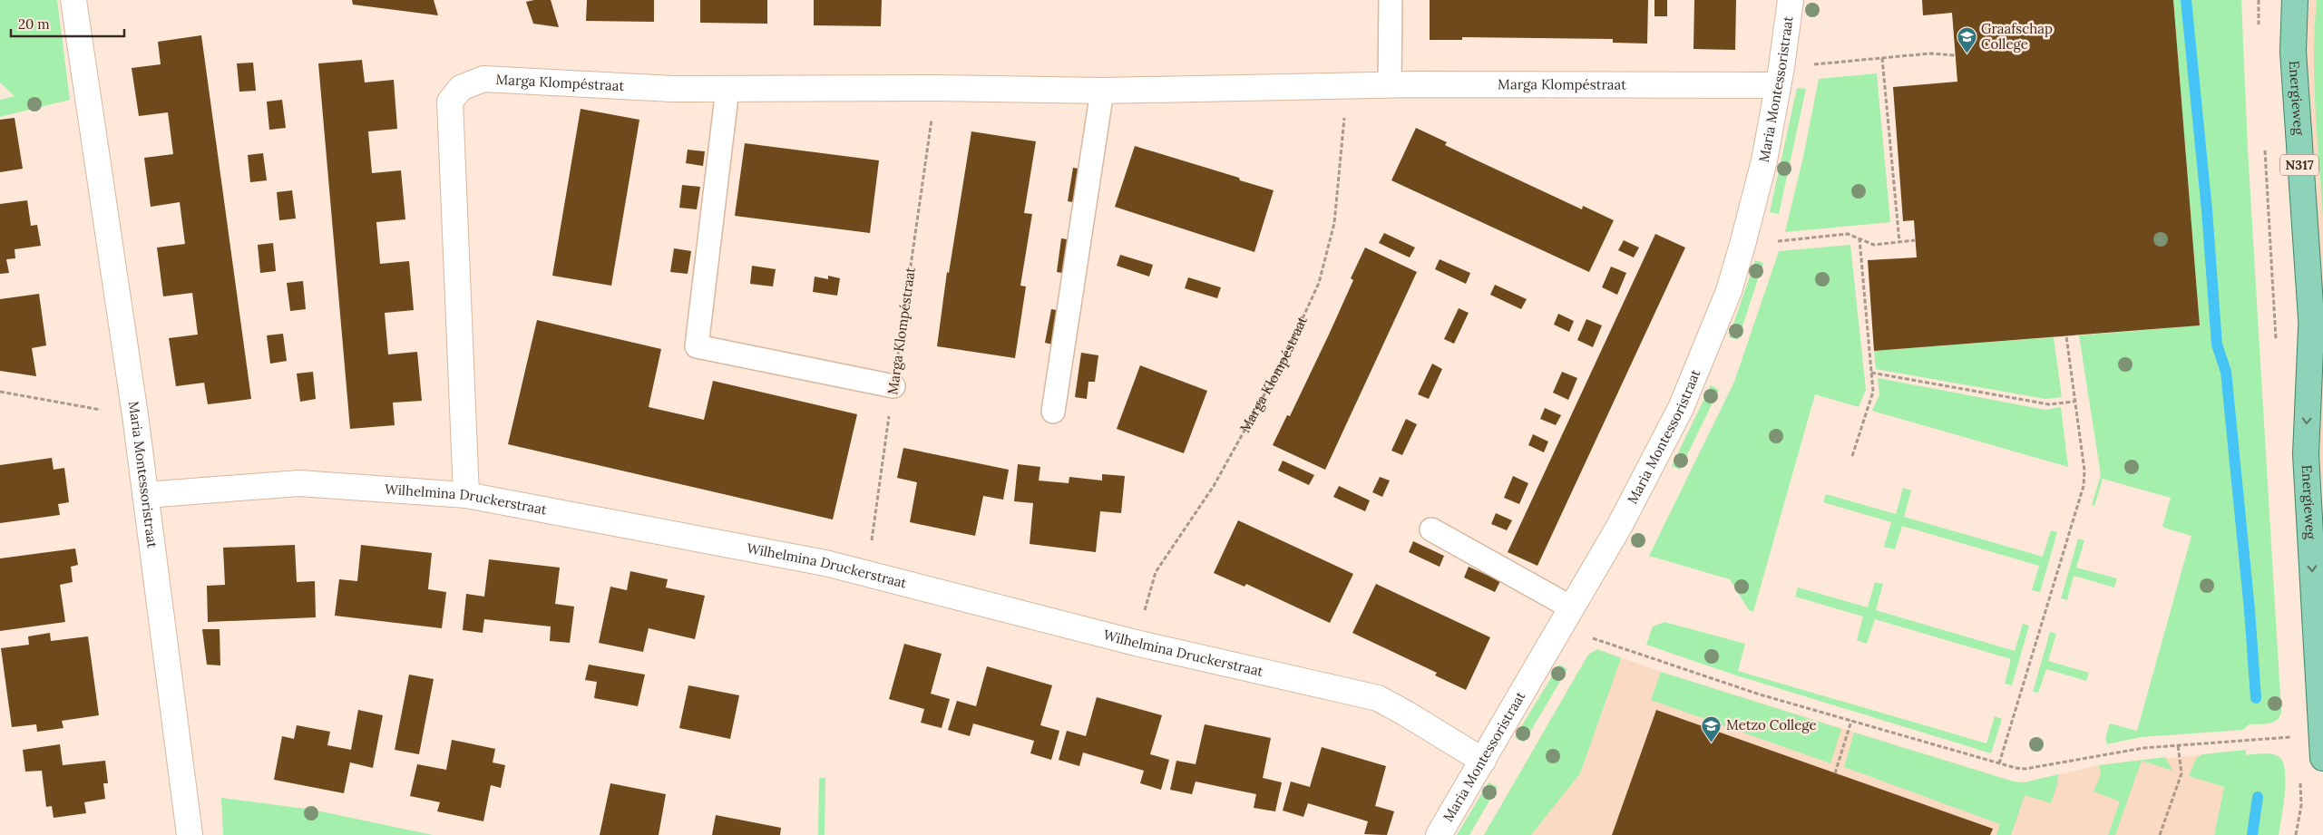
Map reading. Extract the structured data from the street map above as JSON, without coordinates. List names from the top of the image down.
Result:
{
  "streets": {
    "main road": ["Energieweg", "N317"],
    "street": ["Marga Klompéstraat", "Maria Montessoristraat", "Wilhelmina Druckerstraat"]
  },
  "crossings": [
    ["Marga Klompéstraat", "Maria Montessoristraat"],
    ["Marga Klompéstraat", "Wilhelmina Druckerstraat"],
    ["Maria Montessoristraat", "Wilhelmina Druckerstraat"]
  ],
  "one_way": ["Energieweg"],
  "places": {
    "school or university": ["Graafschap College", "Metzo College"]
  },
  "scale_bar": "20 m"
}
